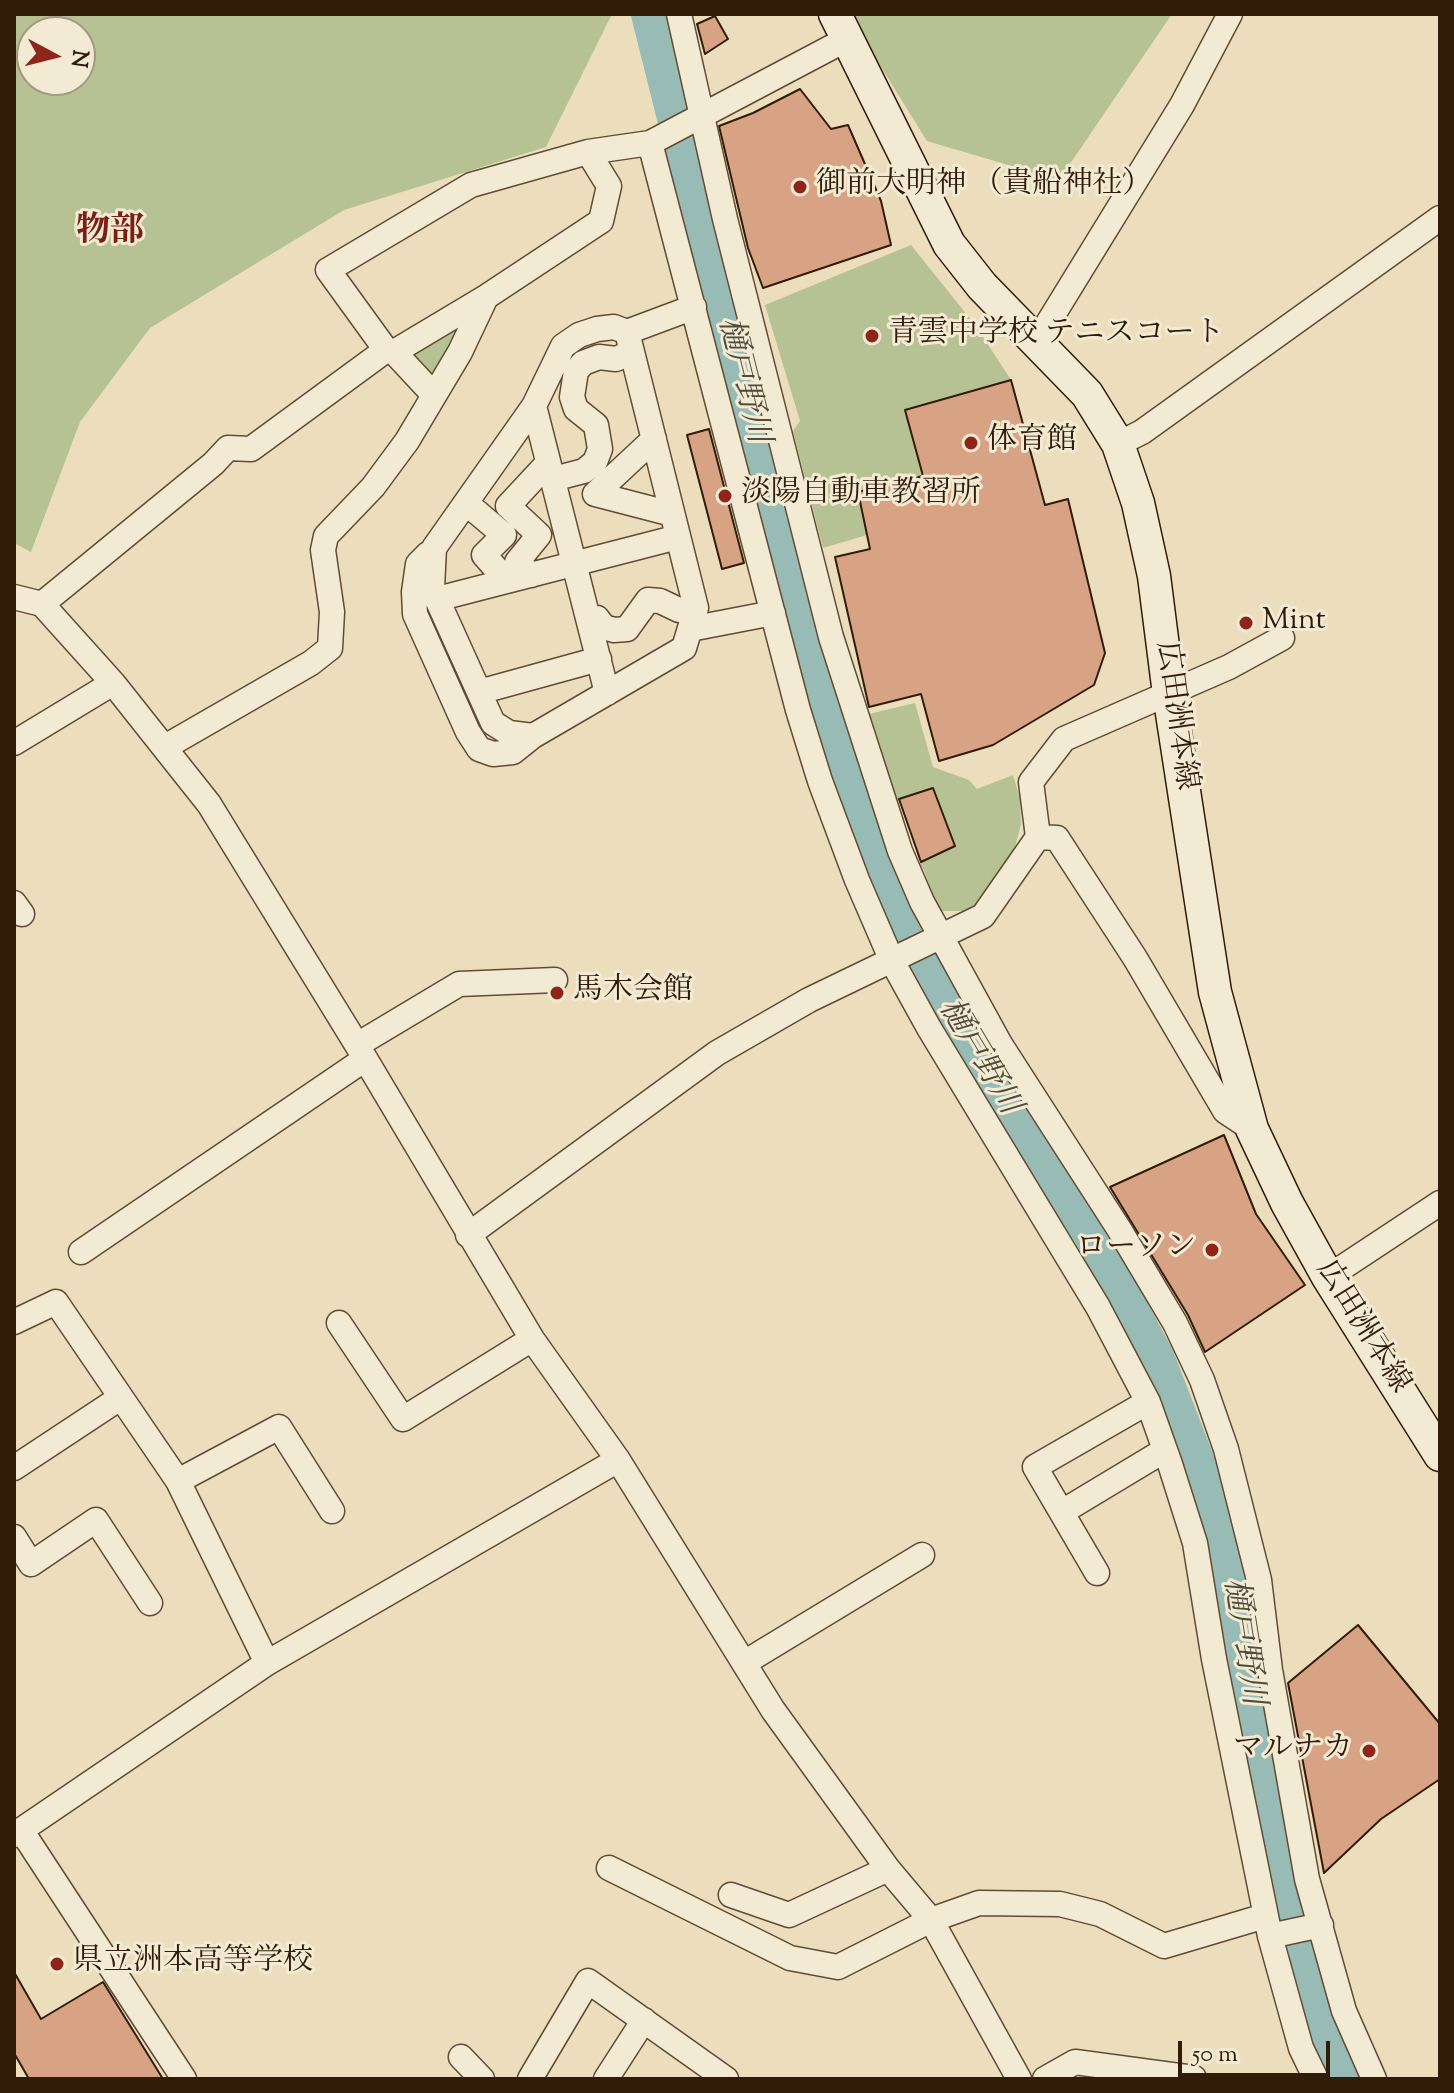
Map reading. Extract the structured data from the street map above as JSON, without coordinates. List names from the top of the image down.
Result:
{
  "streets": {
    "main road": ["広田洲本線"]
  },
  "districts": ["物部"],
  "water": ["樋戸野川"],
  "places": [
    "御前大明神 （貴船神社）",
    "青雲中学校 テニスコート",
    "体育館",
    "淡陽自動車教習所",
    "Mint",
    "馬木会館",
    "ローソン",
    "マルナカ",
    "県立洲本高等学校"
  ],
  "scale_bar": "50 m",
  "north": "right"
}
